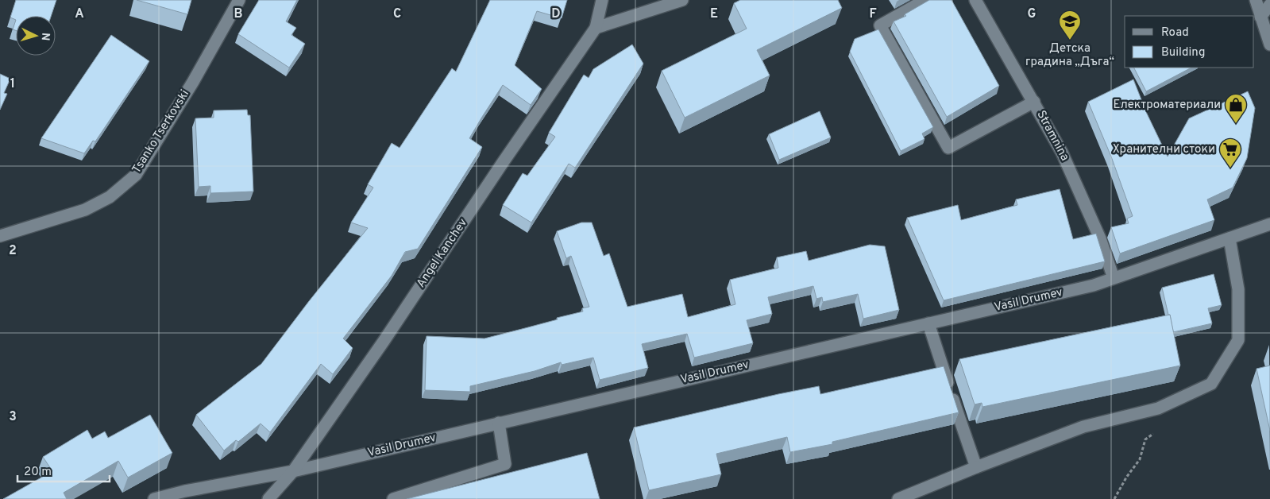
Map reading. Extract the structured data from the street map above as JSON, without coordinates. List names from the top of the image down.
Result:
{
  "streets": {
    "street": [
      "Tsanko Tserkovski",
      "Stramnina",
      "Angel Kanchev",
      "Vasil Drumev"
    ]
  },
  "crossings": [
    ["Stramnina", "Vasil Drumev"],
    ["Angel Kanchev", "Vasil Drumev"]
  ],
  "places": {
    "school or university": ["Детска градина „Дъга“"],
    "shop": ["Електроматериали"],
    "supermarket": ["Хранителни стоки"]
  },
  "legend": ["Road", "Building"],
  "scale_bar": "20 m",
  "north": "right",
  "grid": {
    "columns": [
      "A",
      "B",
      "C",
      "D",
      "E",
      "F",
      "G"
    ],
    "rows": ["1", "2", "3"]
  }
}
